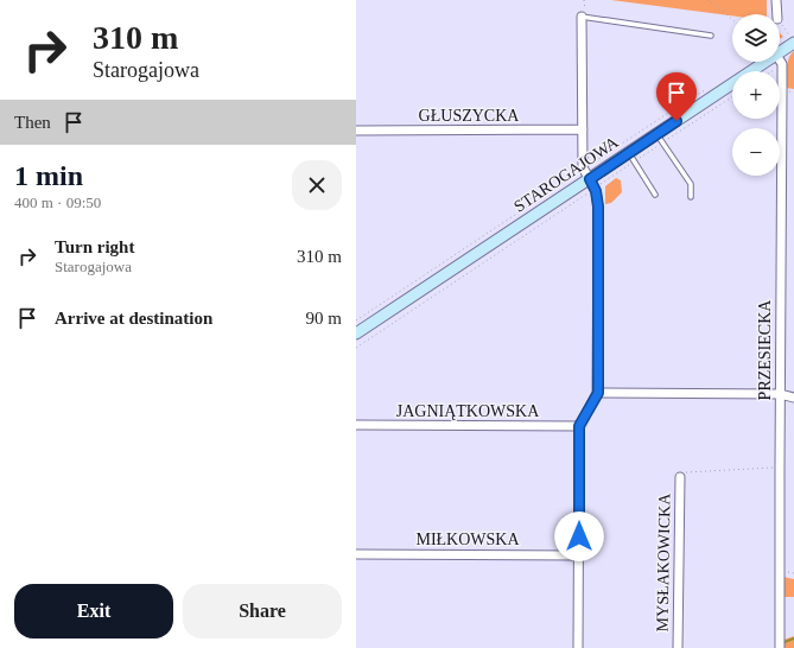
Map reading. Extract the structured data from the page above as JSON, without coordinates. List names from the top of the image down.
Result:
{
  "streets": {
    "street": [
      "GŁUSZYCKA",
      "STAROGAJOWA",
      "PRZESIECKA",
      "JAGNIĄTKOWSKA",
      "MIŁKOWSKA",
      "MYSŁAKOWICKA"
    ]
  },
  "page": {
    "turn": ["310 m", "Starogajowa"],
    "map_buttons": ["+", "−"],
    "then": "Then",
    "heading": ["1 min", "400 m · 09:50"],
    "list": [
      {
        "name": "Turn right",
        "note": "Starogajowa",
        "value": "310 m"
      },
      {
        "name": "Arrive at destination",
        "value": "90 m"
      }
    ],
    "buttons": ["Exit", "Share"]
  }
}
